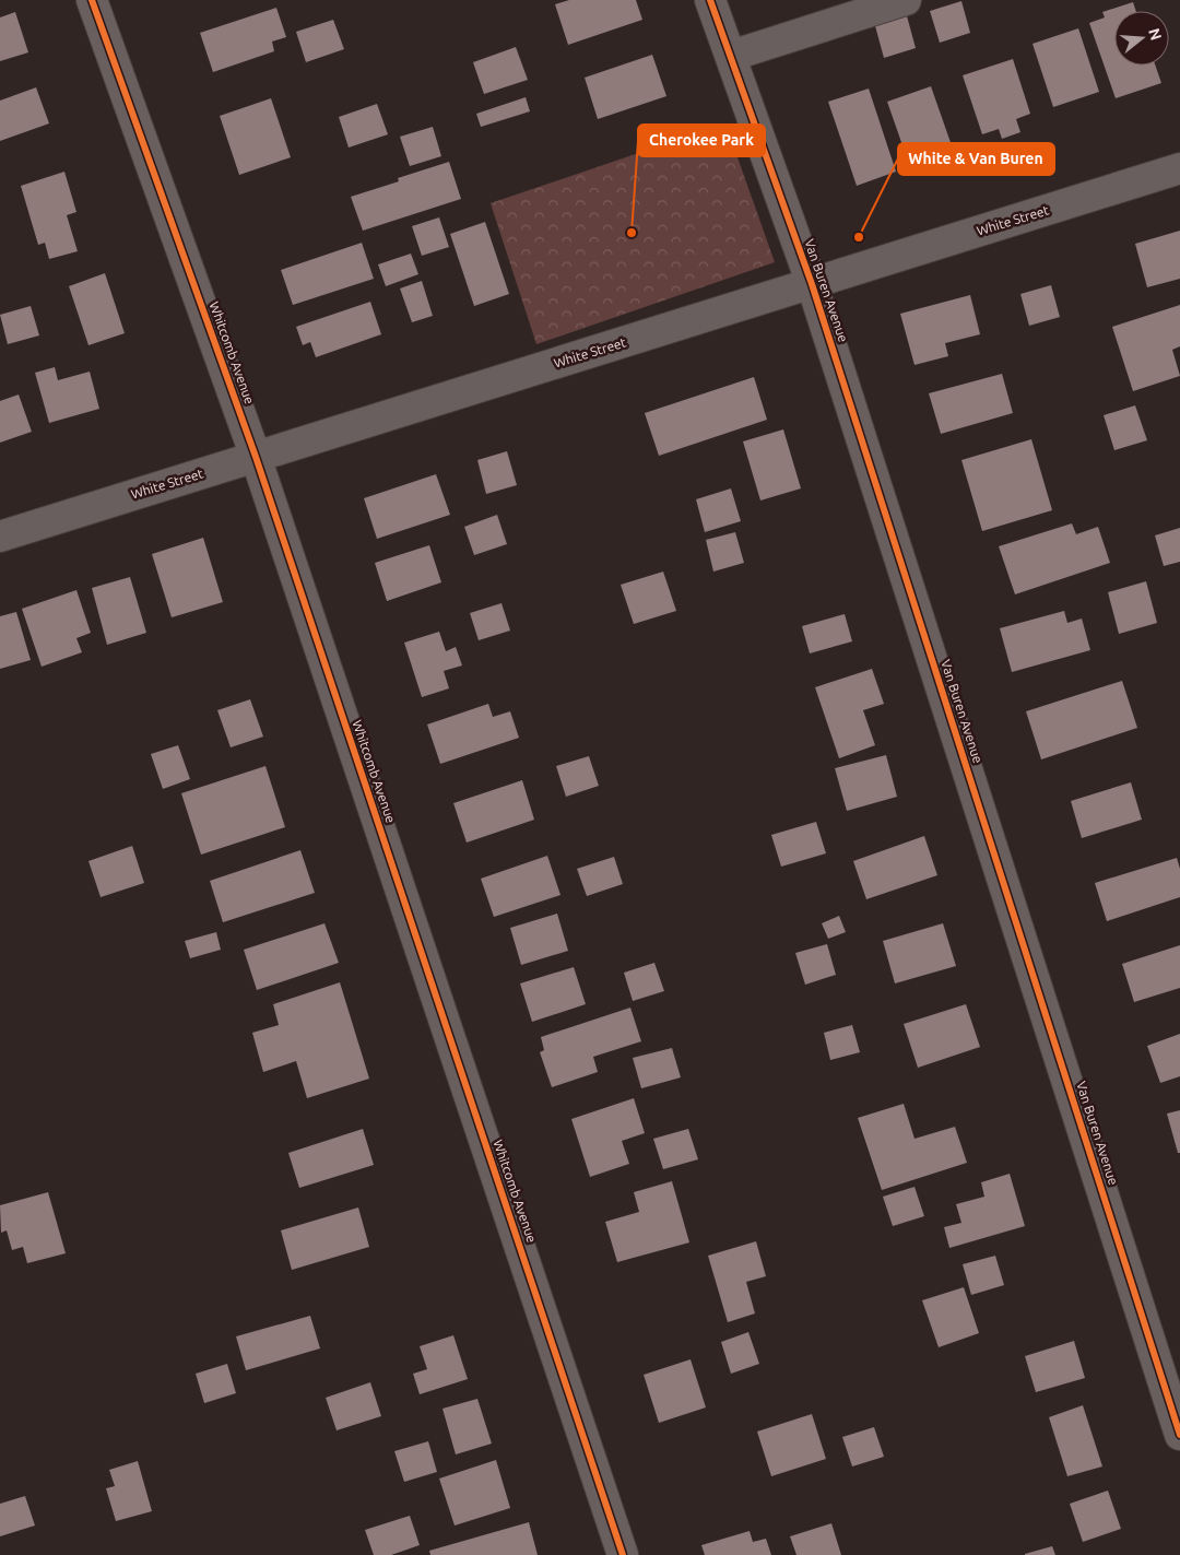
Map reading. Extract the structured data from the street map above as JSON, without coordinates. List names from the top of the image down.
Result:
{
  "streets": {
    "street": ["White Street", "Van Buren Avenue", "Whitcomb Avenue"]
  },
  "crossings": [
    ["White Street", "Van Buren Avenue"],
    ["White Street", "Whitcomb Avenue"]
  ],
  "places": ["Cherokee Park", "White & Van Buren"],
  "north": "right"
}
